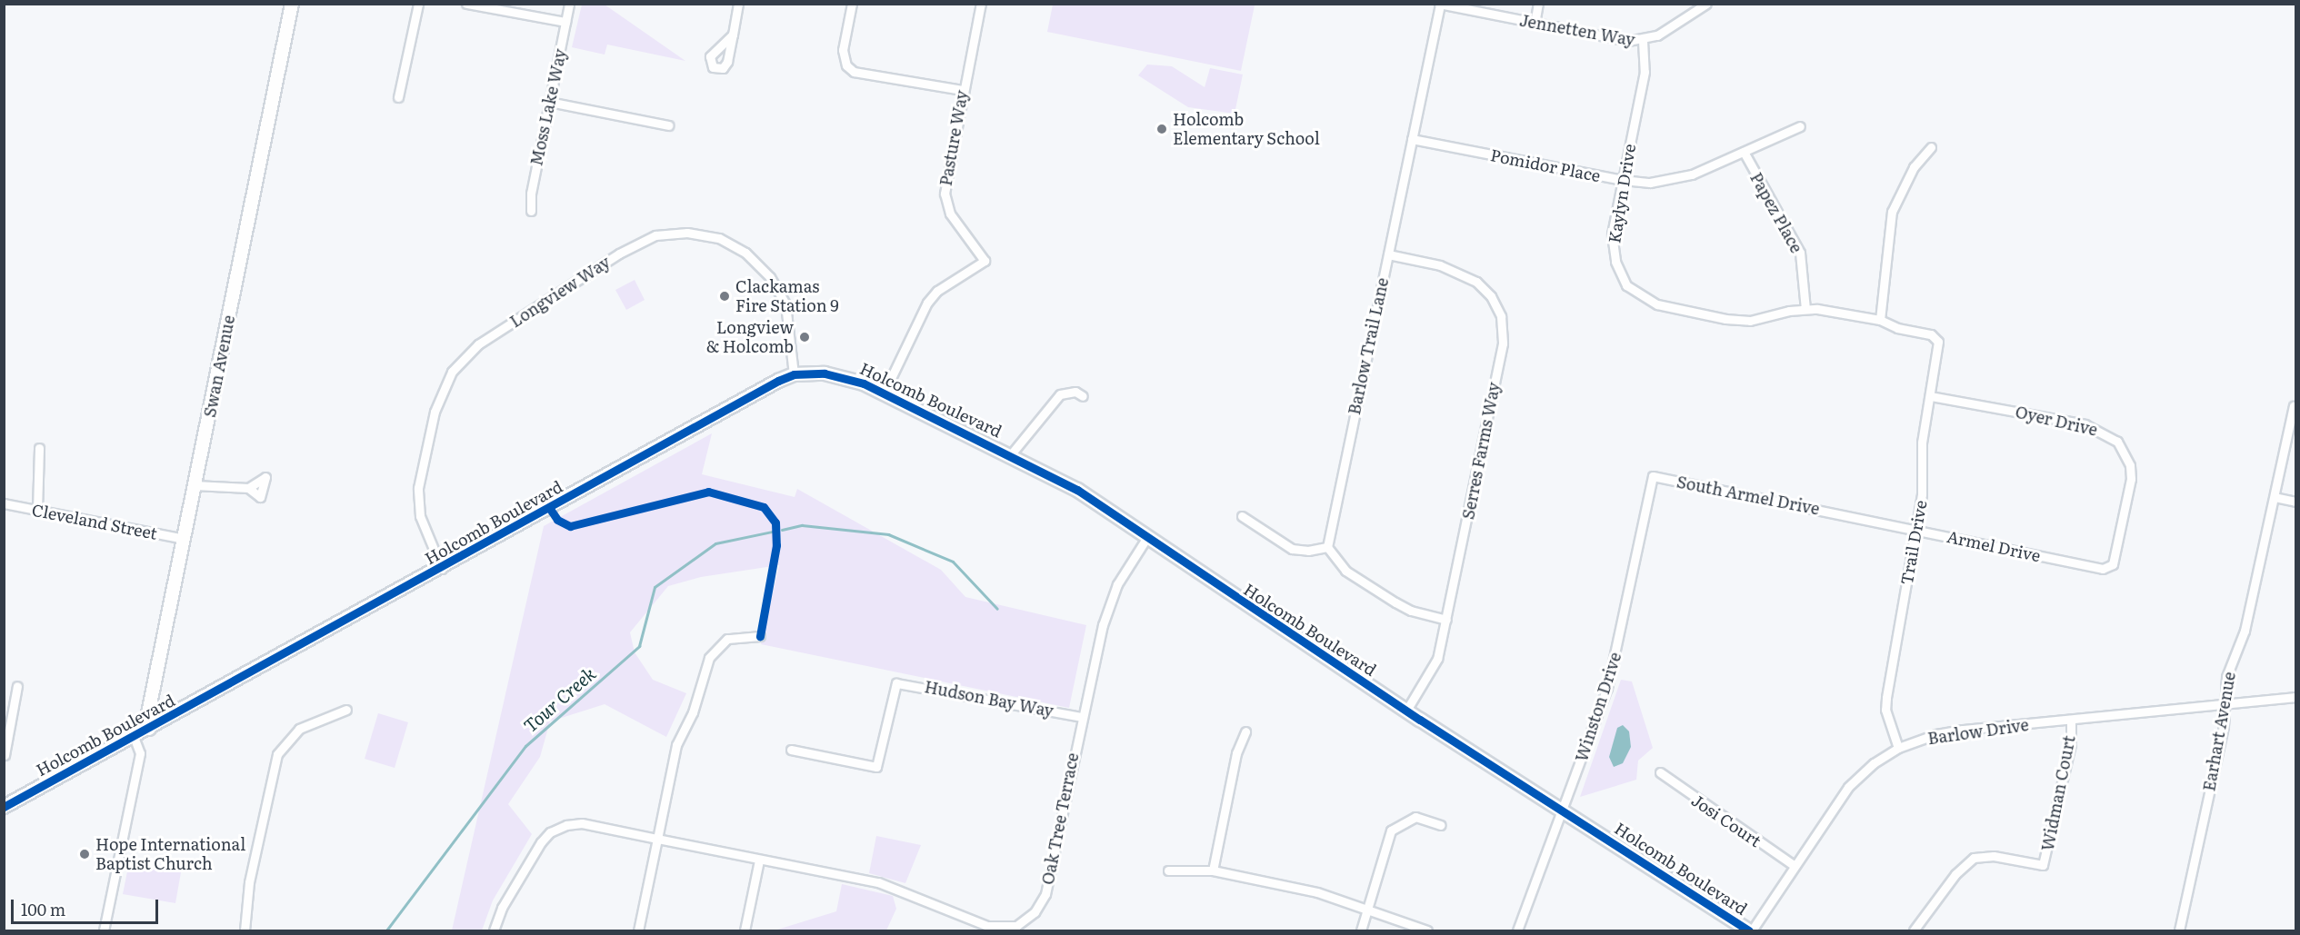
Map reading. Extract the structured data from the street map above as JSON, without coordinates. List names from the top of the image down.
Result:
{
  "streets": {
    "street": [
      "Jennetten Way",
      "Moss Lake Way",
      "Pasture Way",
      "Pomidor Place",
      "Kaylyn Drive",
      "Papez Place",
      "Longview Way",
      "Barlow Trail Lane",
      "Swan Avenue",
      "Holcomb Boulevard",
      "Oyer Drive",
      "Serres Farms Way",
      "South Armel Drive",
      "Cleveland Street",
      "Trail Drive",
      "Armel Drive",
      "Hudson Bay Way",
      "Winston Drive",
      "Barlow Drive",
      "Earhart Avenue",
      "Widman Court",
      "Oak Tree Terrace",
      "Josi Court"
    ]
  },
  "crossings": [
    ["Jennetten Way", "Kaylyn Drive"],
    ["Jennetten Way", "Barlow Trail Lane"],
    ["Pasture Way", "Holcomb Boulevard"],
    ["Pomidor Place", "Kaylyn Drive"],
    ["Pomidor Place", "Papez Place"],
    ["Pomidor Place", "Barlow Trail Lane"],
    ["Kaylyn Drive", "Papez Place"],
    ["Kaylyn Drive", "Trail Drive"],
    ["Longview Way", "Holcomb Boulevard"],
    ["Barlow Trail Lane", "Serres Farms Way"],
    ["Swan Avenue", "Holcomb Boulevard"],
    ["Swan Avenue", "Cleveland Street"],
    ["Holcomb Boulevard", "Serres Farms Way"],
    ["Holcomb Boulevard", "Winston Drive"],
    ["Holcomb Boulevard", "Barlow Drive"],
    ["Holcomb Boulevard", "Oak Tree Terrace"],
    ["Oyer Drive", "Trail Drive"],
    ["Oyer Drive", "Armel Drive"],
    ["South Armel Drive", "Armel Drive"],
    ["South Armel Drive", "Winston Drive"],
    ["Trail Drive", "Armel Drive"],
    ["Trail Drive", "Barlow Drive"],
    ["Hudson Bay Way", "Oak Tree Terrace"],
    ["Barlow Drive", "Earhart Avenue"],
    ["Barlow Drive", "Widman Court"],
    ["Barlow Drive", "Josi Court"]
  ],
  "water": ["Tour Creek"],
  "places": [
    "Holcomb Elementary School",
    "Clackamas Fire Station 9",
    "Longview & Holcomb",
    "Hope International Baptist Church"
  ],
  "scale_bar": "100 m"
}
